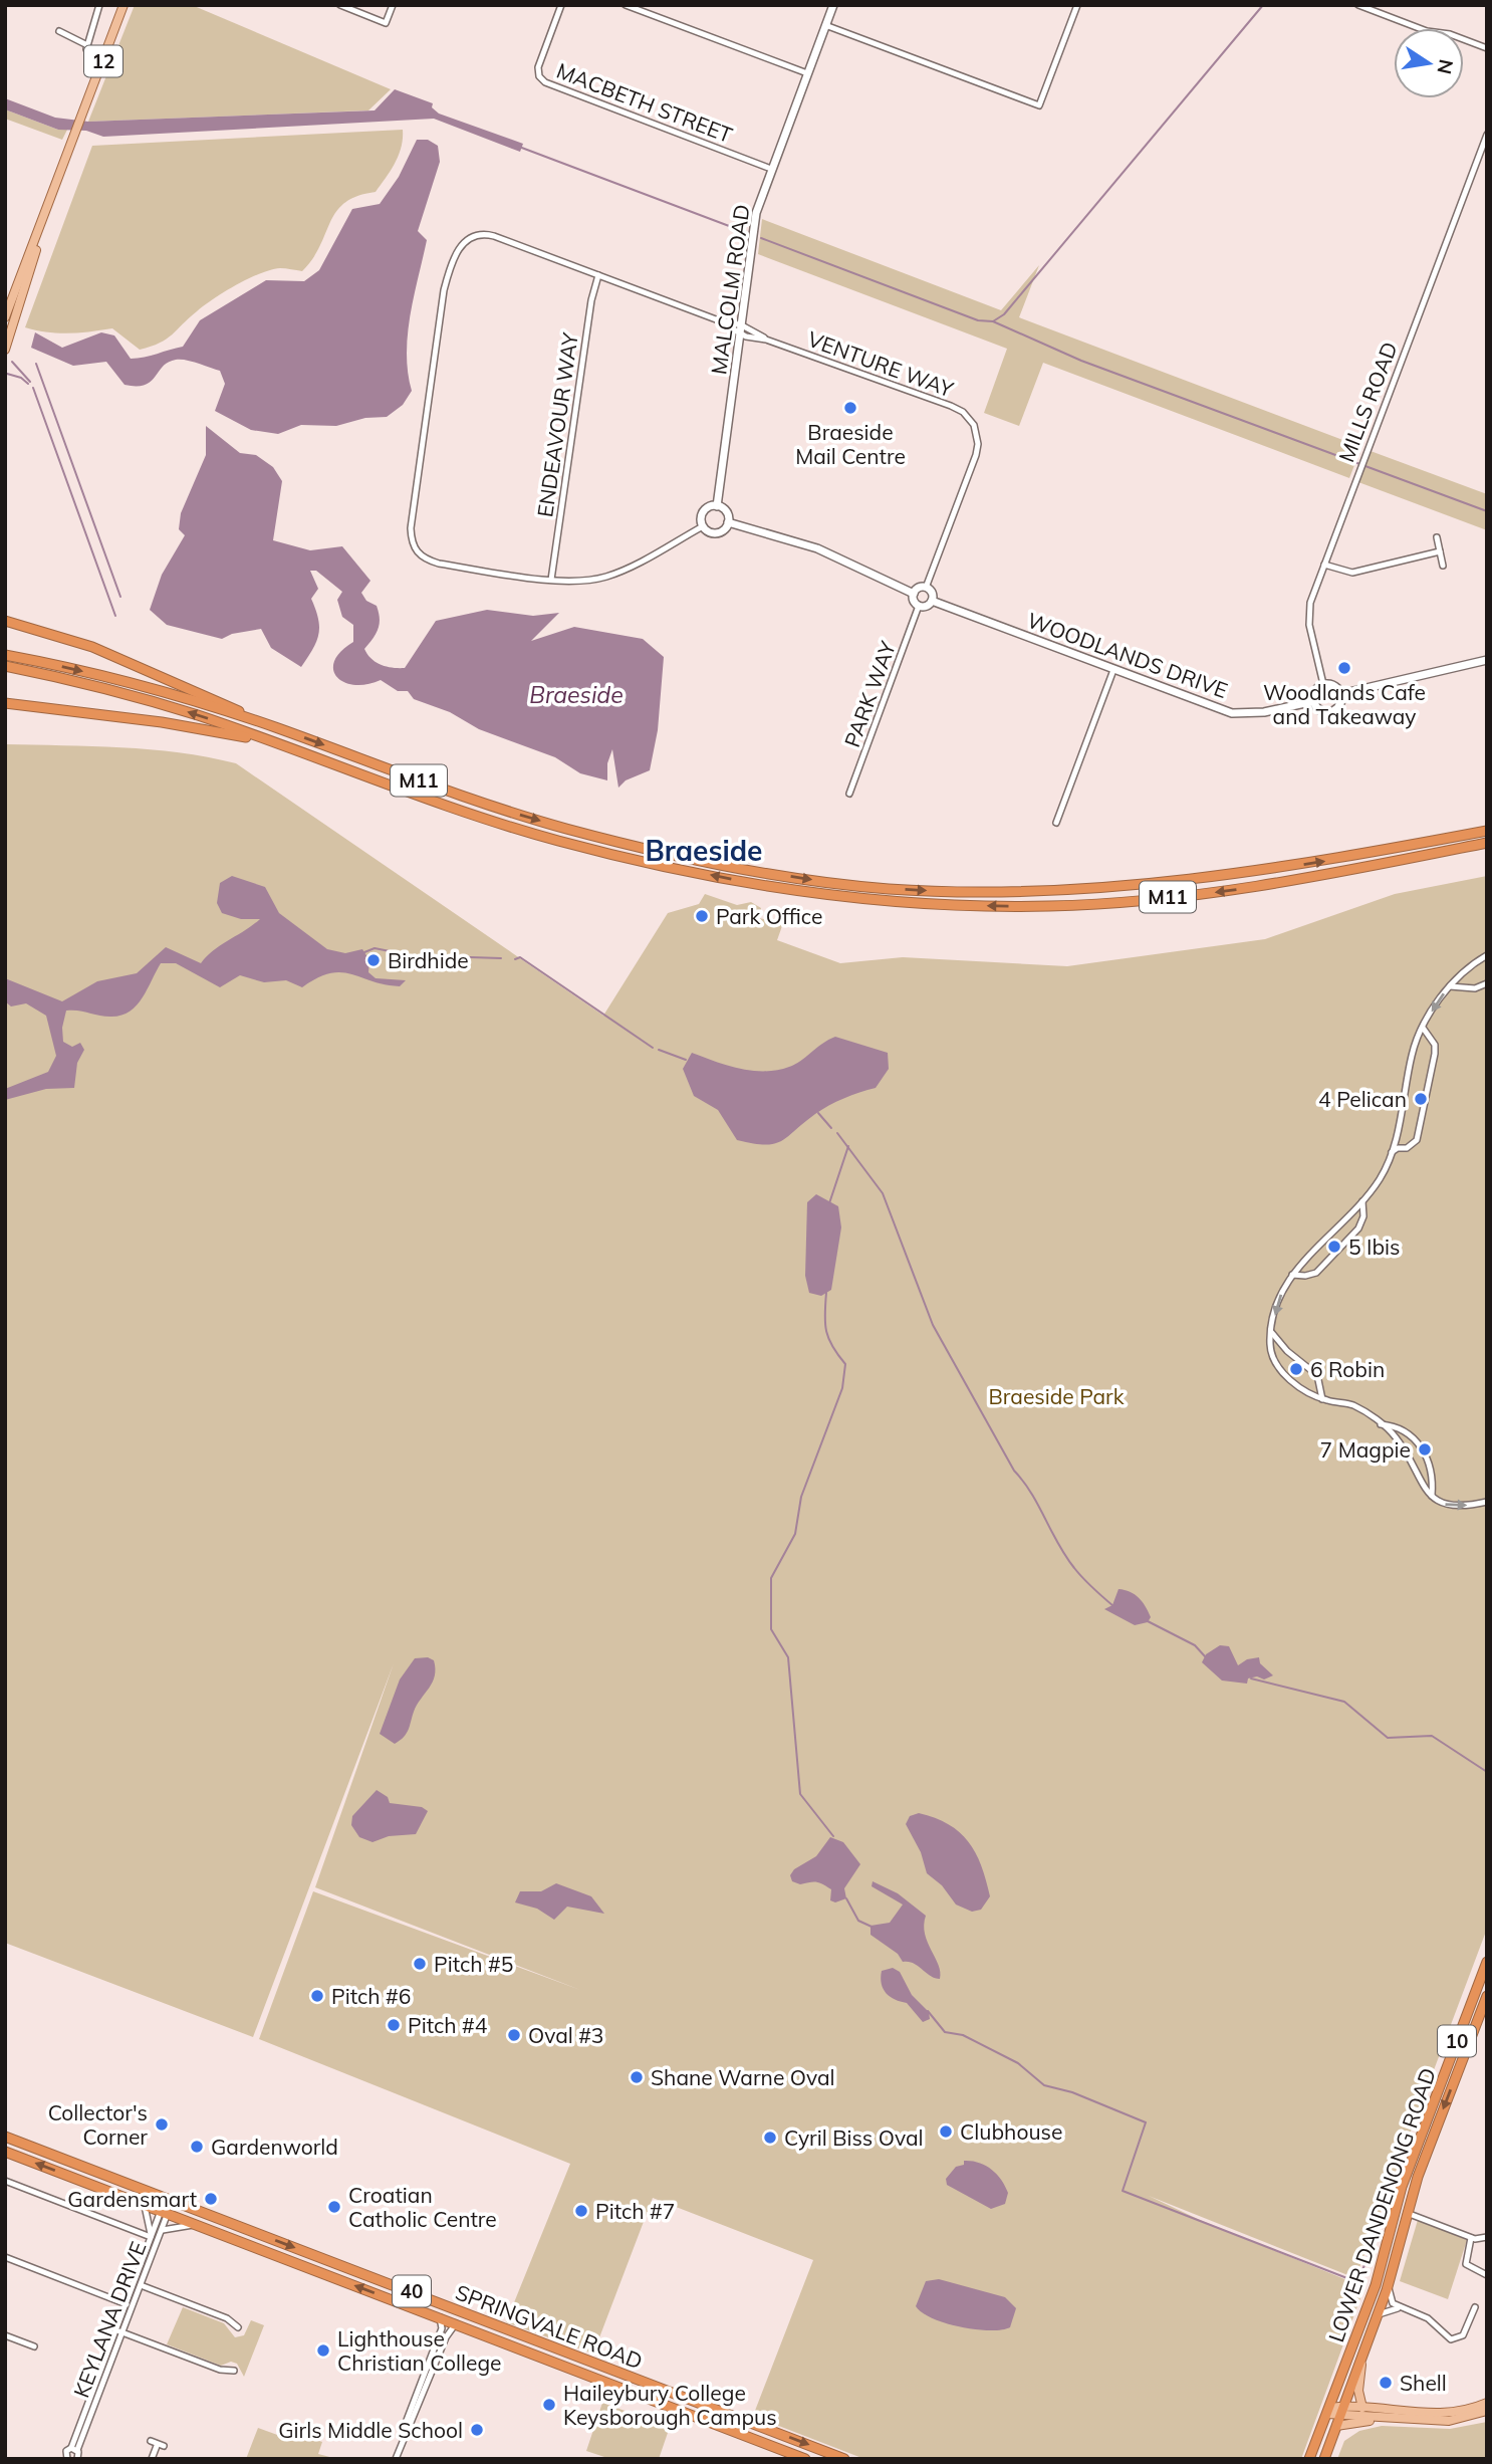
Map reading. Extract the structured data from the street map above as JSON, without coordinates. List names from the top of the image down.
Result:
{
  "streets": {
    "highway": [
      "M11",
      "10",
      "LOWER DANDENONG ROAD",
      "40",
      "KEYLANA DRIVE",
      "SPRINGVALE ROAD"
    ],
    "main road": ["12"],
    "street": [
      "MACBETH STREET",
      "MALCOLM ROAD",
      "VENTURE WAY",
      "MILLS ROAD",
      "ENDEAVOUR WAY",
      "WOODLANDS DRIVE",
      "PARK WAY"
    ]
  },
  "crossings": [
    ["MACBETH STREET", "MALCOLM ROAD"],
    ["MALCOLM ROAD", "VENTURE WAY"],
    ["VENTURE WAY", "ENDEAVOUR WAY"],
    ["VENTURE WAY", "WOODLANDS DRIVE"],
    ["VENTURE WAY", "PARK WAY"],
    ["MILLS ROAD", "WOODLANDS DRIVE"],
    ["WOODLANDS DRIVE", "PARK WAY"],
    ["KEYLANA DRIVE", "SPRINGVALE ROAD"]
  ],
  "districts": ["Braeside"],
  "water": ["Braeside"],
  "parks": ["Braeside Park"],
  "places": [
    "Braeside Mail Centre",
    "Woodlands Cafe and Takeaway",
    "Park Office",
    "Birdhide",
    "4 Pelican",
    "5 Ibis",
    "6 Robin",
    "7 Magpie",
    "Pitch #5",
    "Pitch #6",
    "Pitch #4",
    "Oval #3",
    "Shane Warne Oval",
    "Collector's Corner",
    "Clubhouse",
    "Cyril Biss Oval",
    "Gardenworld",
    "Gardensmart",
    "Croatian Catholic Centre",
    "Pitch #7",
    "Lighthouse Christian College",
    "Shell",
    "Haileybury College Keysborough Campus",
    "Girls Middle School"
  ],
  "north": "right"
}
